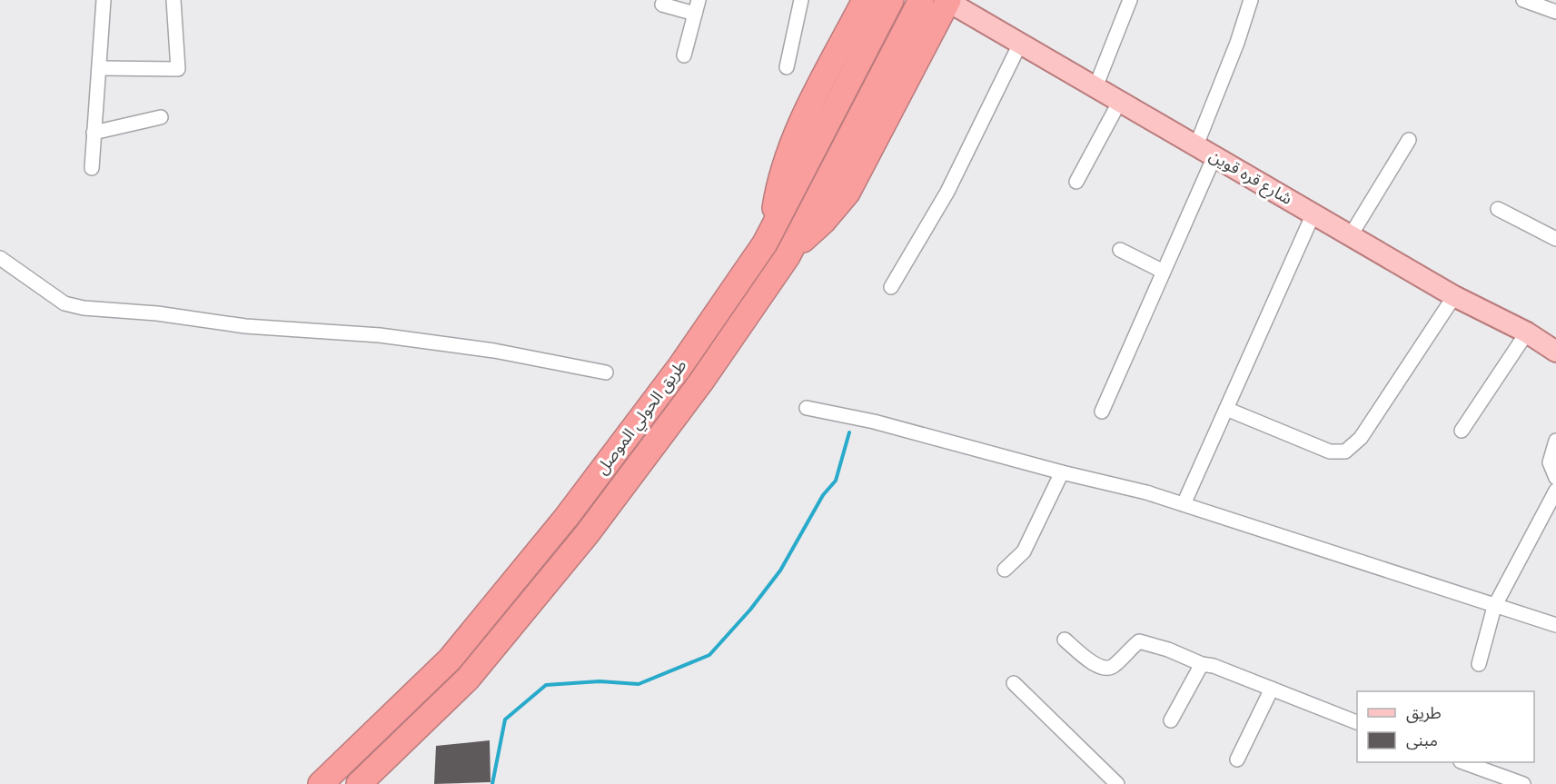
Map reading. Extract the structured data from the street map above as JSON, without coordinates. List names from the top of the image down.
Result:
{
  "streets": {
    "highway": ["طريق الحولي الموصل"],
    "main road": ["شارع قره قوين"]
  },
  "legend": ["طريق", "مبنى"]
}
